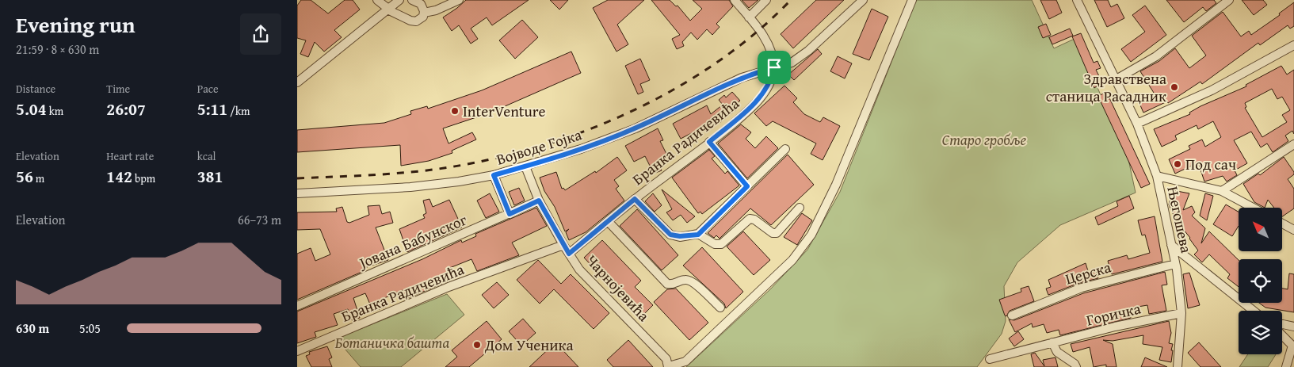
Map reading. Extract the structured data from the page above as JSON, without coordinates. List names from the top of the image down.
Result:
{
  "streets": {
    "street": [
      "Бранка Радичевића",
      "Војводе Гојка",
      "Његошева",
      "Јована Бабунског",
      "Церска",
      "Чарнојевића",
      "Горичка"
    ]
  },
  "crossings": [
    ["Бранка Радичевића", "Војводе Гојка"],
    ["Бранка Радичевића", "Чарнојевића"],
    ["Војводе Гојка", "Чарнојевића"],
    ["Његошева", "Церска"],
    ["Његошева", "Горичка"],
    ["Јована Бабунског", "Чарнојевића"]
  ],
  "parks": ["Старо гробље", "Ботаничка башта"],
  "places": [
    "Здравствена станица Расадник",
    "InterVenture",
    "Под сач",
    "Дом Ученика"
  ],
  "north": "top left",
  "page": {
    "heading": ["Evening run", "21:59 · 8 × 630 m"],
    "stats": [
      ["Distance", "5.04 km"],
      ["Time", "26:07"],
      ["Pace", "5:11 /km"],
      ["Elevation", "56 m"],
      ["Heart rate", "142 bpm"],
      ["kcal", "381"]
    ],
    "chart": ["Elevation", "66–73 m"],
    "list": [
      {
        "name": "630 m",
        "note": "5:05"
      }
    ]
  }
}
